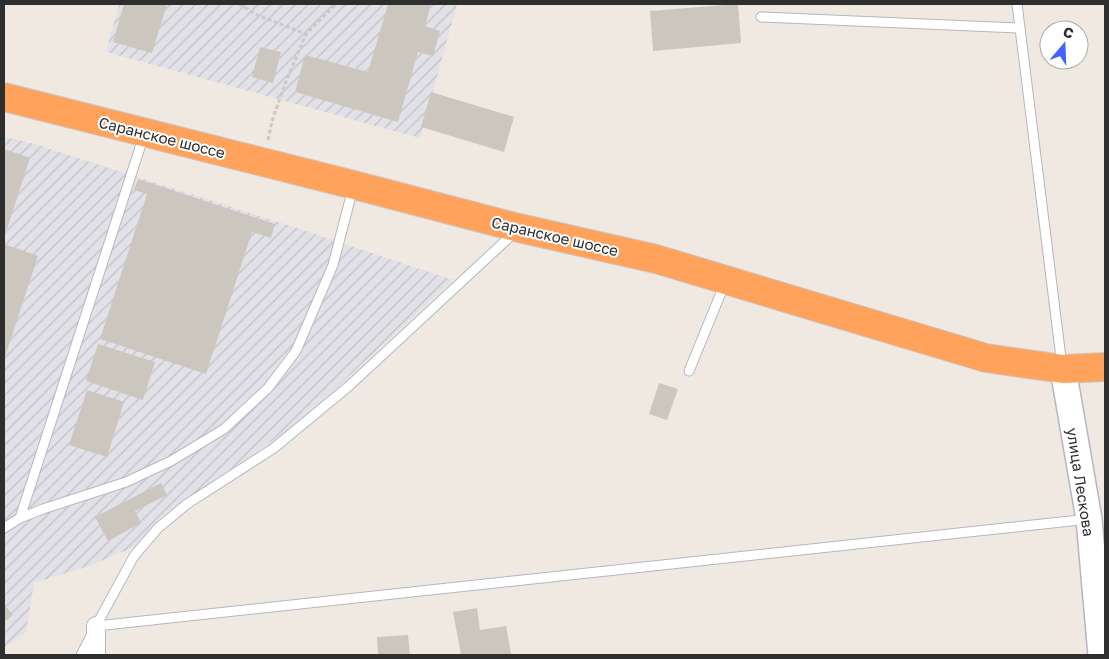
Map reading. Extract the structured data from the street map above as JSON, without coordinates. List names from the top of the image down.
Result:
{
  "streets": {
    "highway": ["Саранское шоссе"],
    "street": ["улица Лескова"]
  },
  "crossings": [
    ["Саранское шоссе", "улица Лескова"]
  ],
  "north": "top"
}
